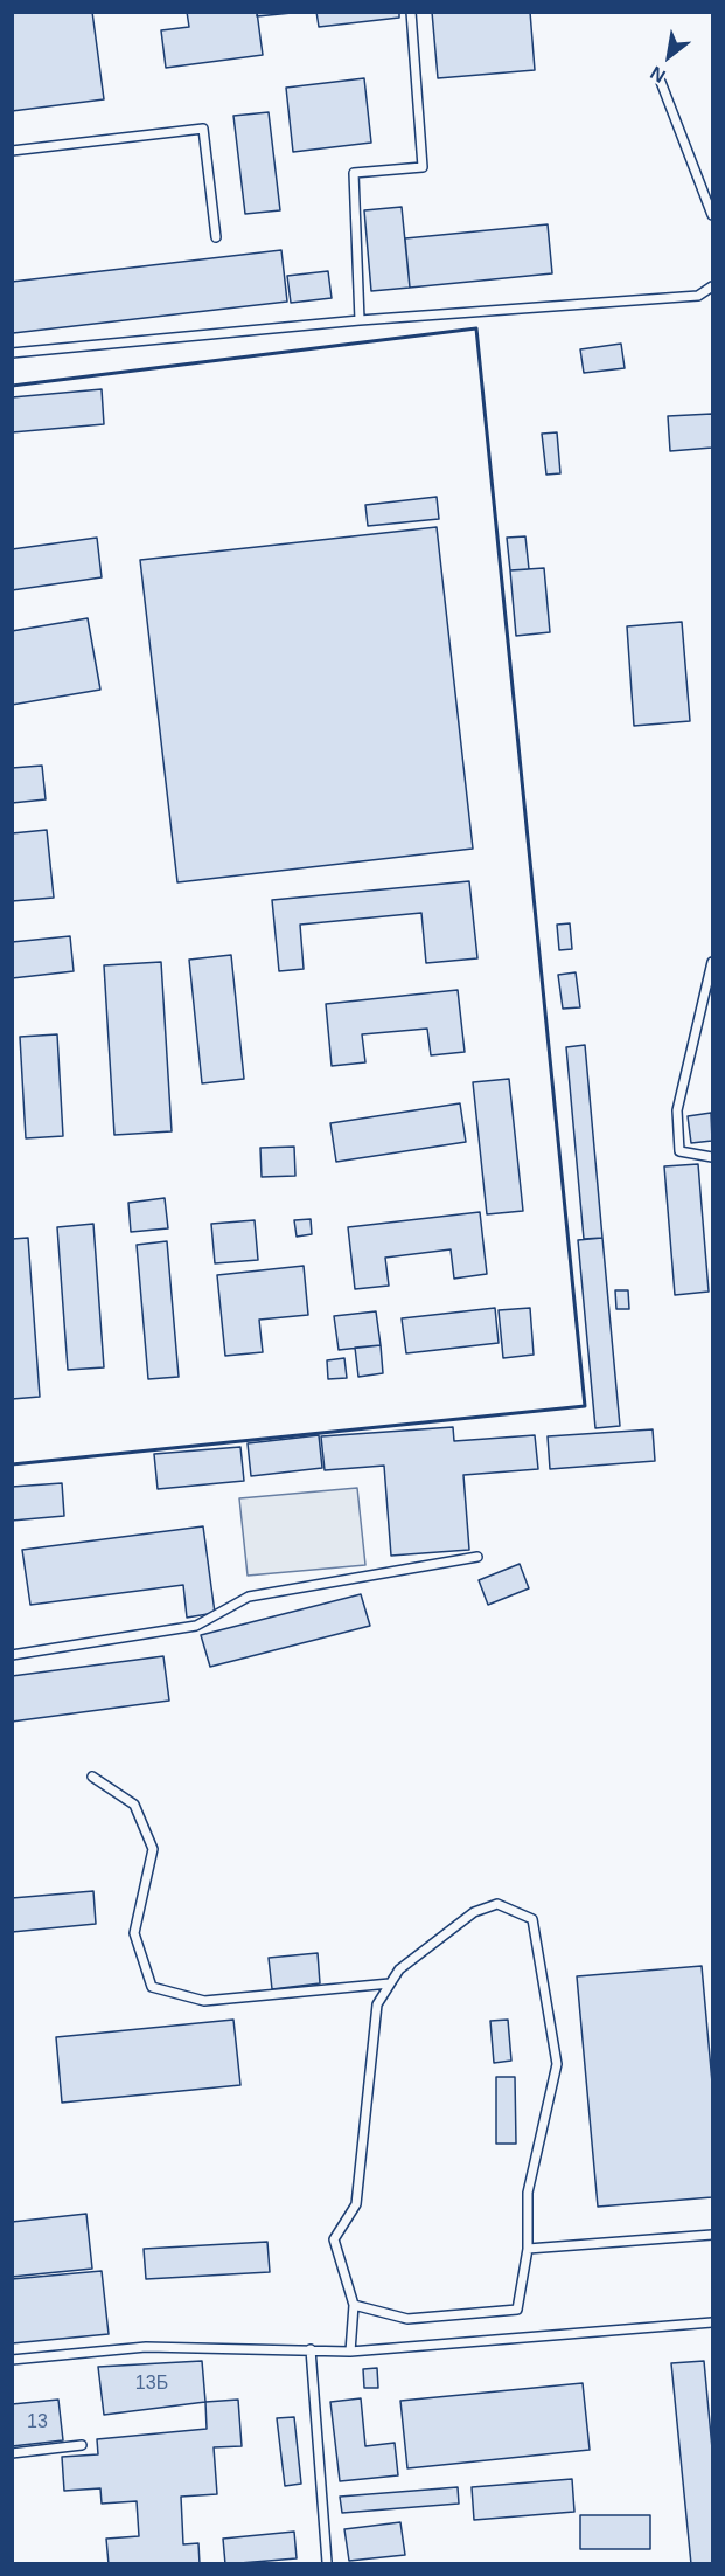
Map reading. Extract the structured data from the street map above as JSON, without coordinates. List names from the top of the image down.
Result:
{
  "house_numbers": ["13Б", "13"],
  "north": "bottom left"
}
